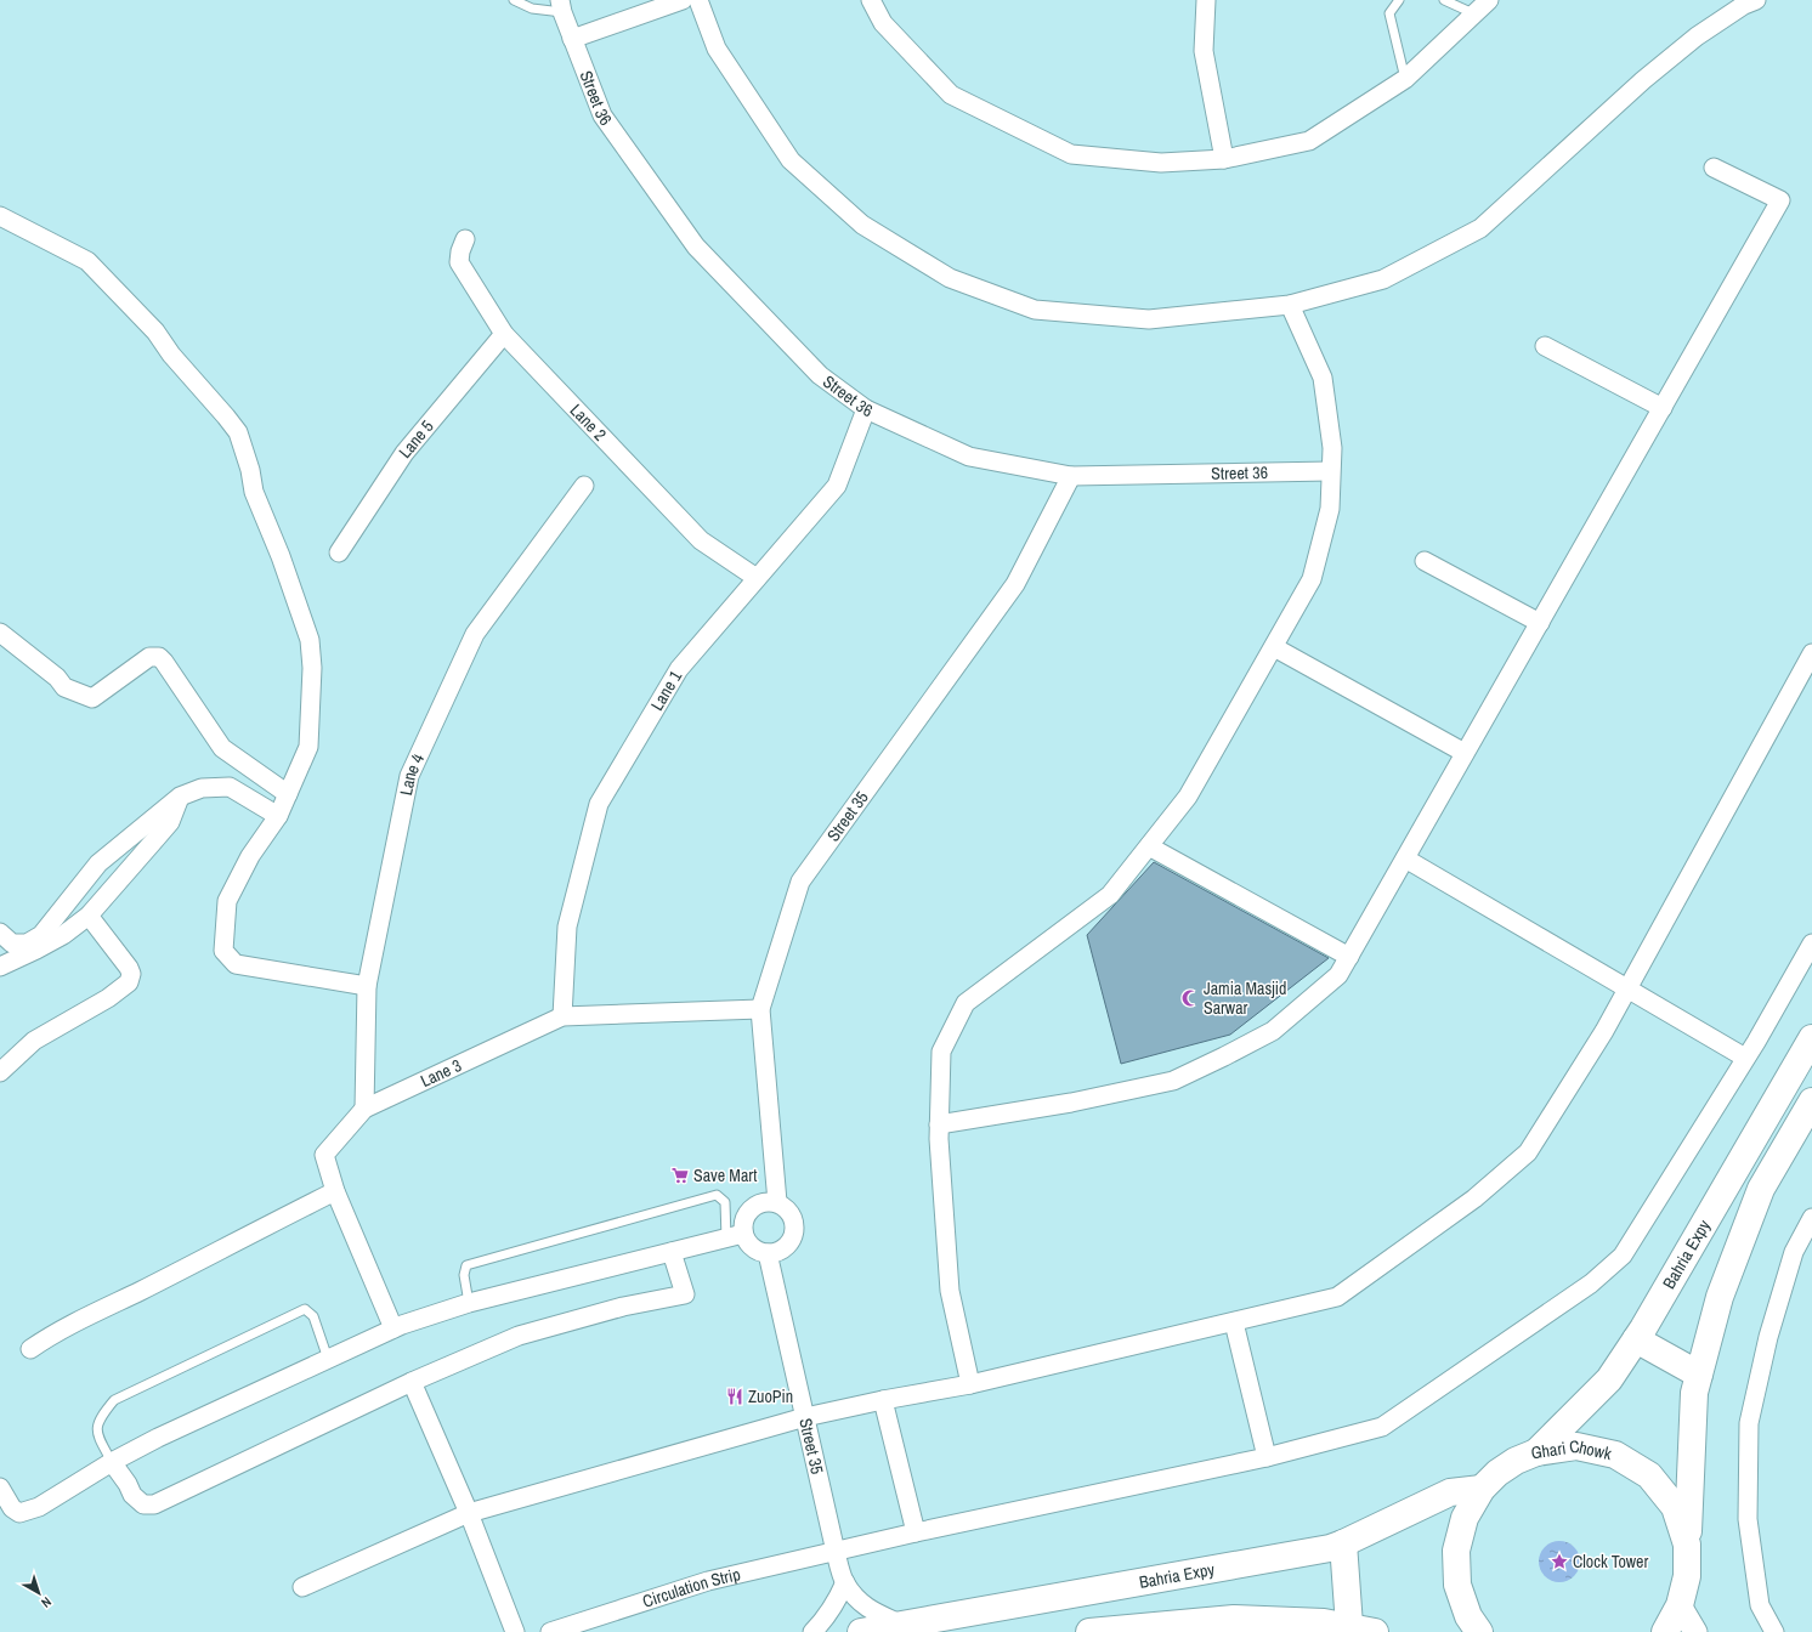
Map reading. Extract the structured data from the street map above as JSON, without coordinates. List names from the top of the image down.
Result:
{
  "streets": {
    "main road": ["Bahria Expy", "Ghari Chowk"],
    "street": [
      "Street 36",
      "Lane 2",
      "Lane 5",
      "Lane 1",
      "Lane 4",
      "Street 35",
      "Lane 3",
      "Circulation Strip"
    ]
  },
  "crossings": [
    ["Street 36", "Lane 1"],
    ["Street 36", "Street 35"],
    ["Lane 2", "Lane 5"],
    ["Lane 2", "Lane 1"],
    ["Lane 1", "Lane 3"],
    ["Lane 4", "Lane 3"],
    ["Street 35", "Lane 3"],
    ["Street 35", "Circulation Strip"],
    ["Bahria Expy", "Ghari Chowk"]
  ],
  "places": {
    "mosque": ["Jamia Masjid Sarwar"],
    "supermarket": ["Save Mart"],
    "restaurant": ["ZuoPin"],
    "place": ["Clock Tower"]
  },
  "north": "bottom right"
}
